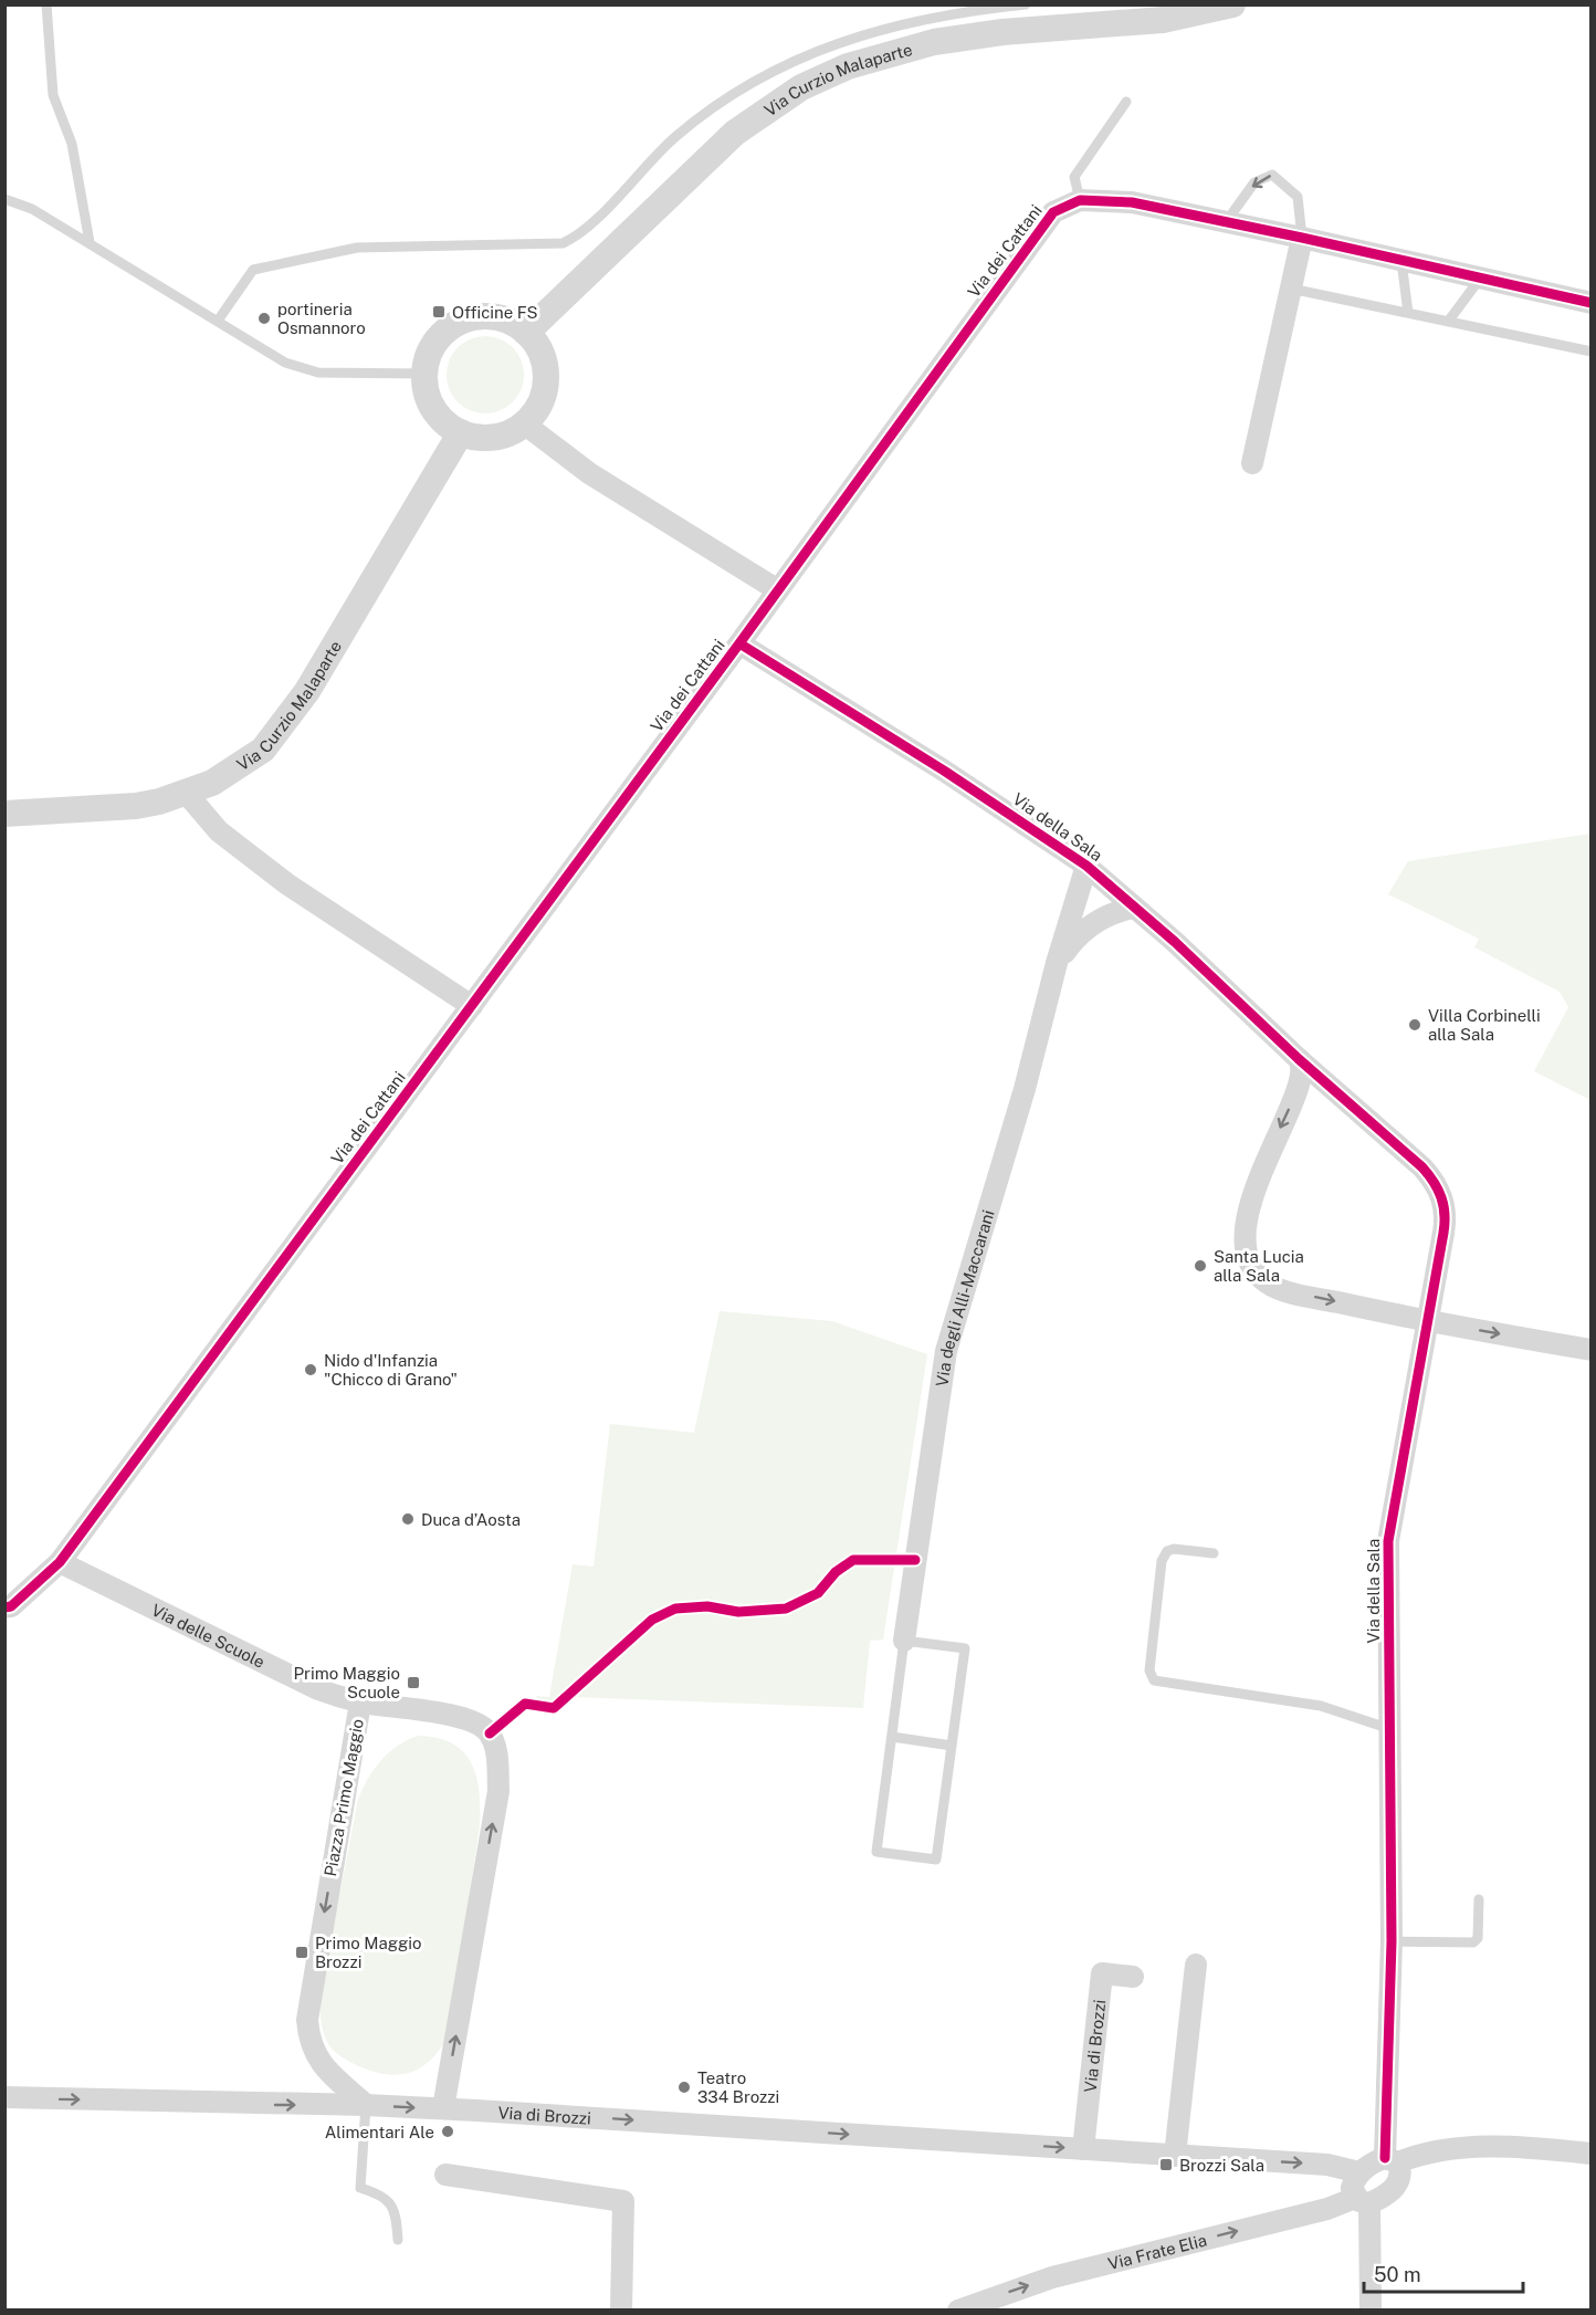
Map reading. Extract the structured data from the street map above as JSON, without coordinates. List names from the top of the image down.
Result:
{
  "streets": {
    "street": [
      "Via Curzio Malaparte",
      "Via dei Cattani",
      "Via della Sala",
      "Via degli Alli-Maccarani",
      "Via delle Scuole",
      "Piazza Primo Maggio",
      "Via di Brozzi",
      "Via Frate Elia"
    ]
  },
  "crossings": [
    ["Via dei Cattani", "Via della Sala"],
    ["Via dei Cattani", "Via delle Scuole"],
    ["Via della Sala", "Via degli Alli-Maccarani"],
    ["Via delle Scuole", "Piazza Primo Maggio"],
    ["Piazza Primo Maggio", "Via di Brozzi"]
  ],
  "one_way": ["Via di Brozzi", "Via Frate Elia"],
  "places": {
    "transit": [
      "Officine FS",
      "Primo Maggio Scuole",
      "Primo Maggio Brozzi",
      "Brozzi Sala"
    ],
    "other": [
      "portineria Osmannoro",
      "Villa Corbinelli alla Sala",
      "Santa Lucia alla Sala",
      "Nido d'Infanzia \"Chicco di Grano\"",
      "Duca d’Aosta",
      "Teatro 334 Brozzi",
      "Alimentari Ale"
    ]
  },
  "scale_bar": "50 m"
}
